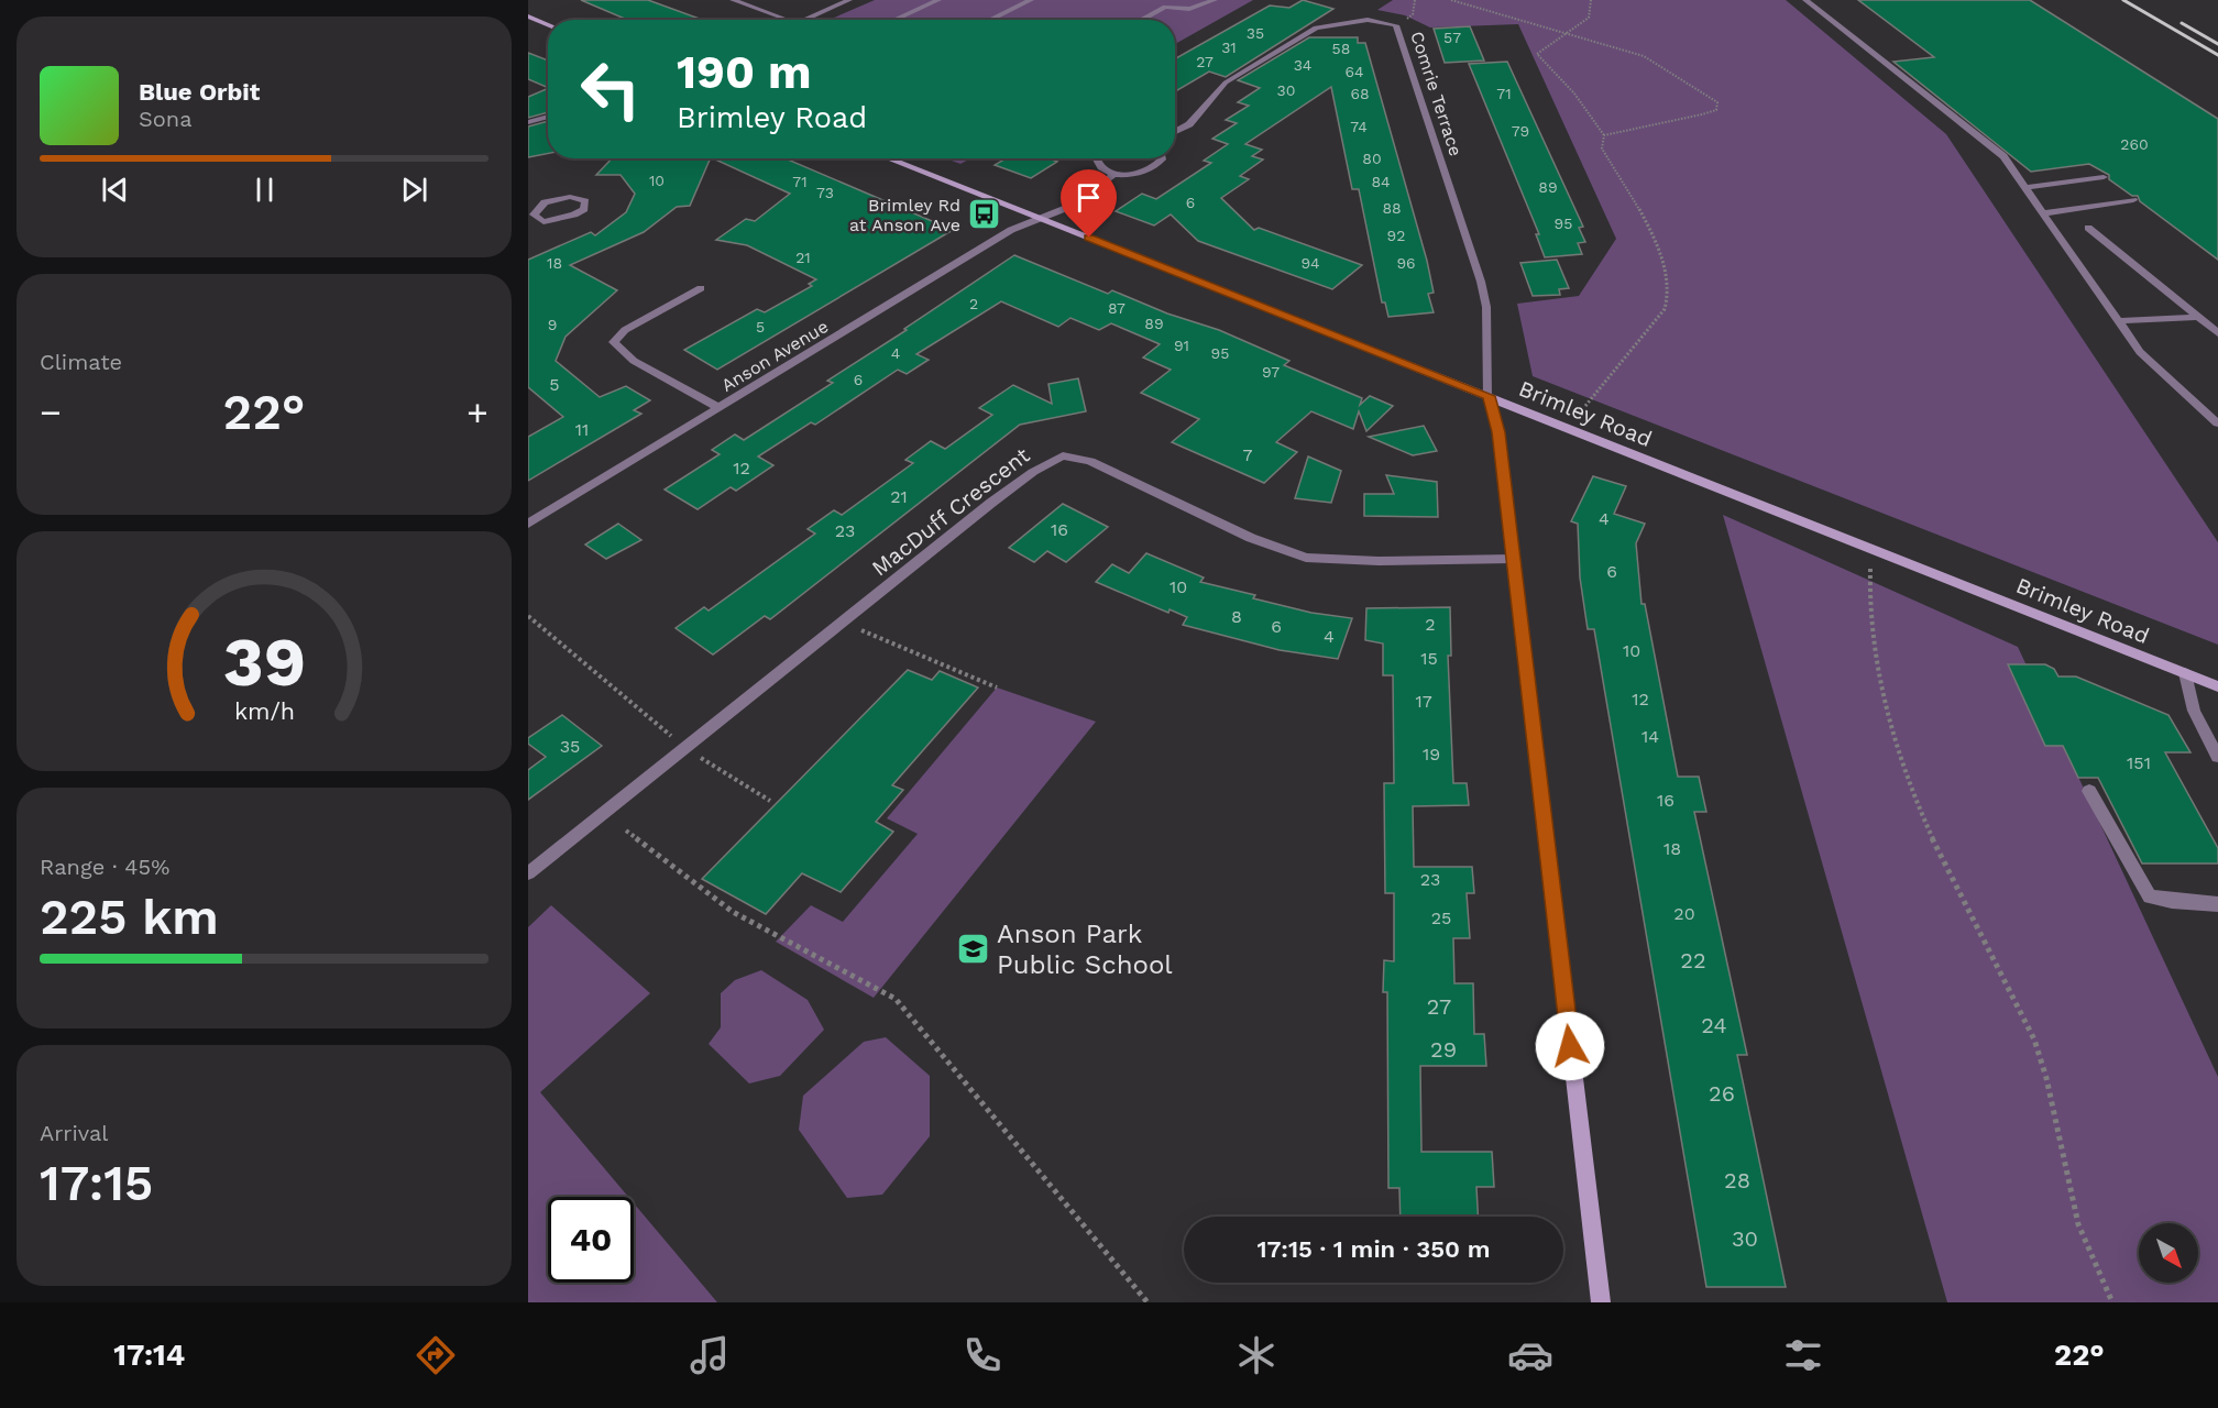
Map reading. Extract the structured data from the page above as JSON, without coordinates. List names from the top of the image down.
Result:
{
  "streets": {
    "main road": ["Brimley Road"],
    "street": ["Comrie Terrace", "Anson Avenue", "MacDuff Crescent"]
  },
  "crossings": [
    ["Comrie Terrace", "Brimley Road"],
    ["Anson Avenue", "Brimley Road"]
  ],
  "places": {
    "bus stop": ["Brimley Rd at Anson Ave"],
    "school or university": ["Anson Park Public School"]
  },
  "house_numbers": [
    "35",
    "57",
    "31",
    "58",
    "27",
    "34",
    "64",
    "30",
    "68",
    "71",
    "74",
    "79",
    "260",
    "80",
    "10",
    "71",
    "84",
    "89",
    "73",
    "6",
    "88",
    "95",
    "92",
    "21",
    "18",
    "94",
    "96",
    "2",
    "87",
    "89",
    "9",
    "5",
    "91",
    "4",
    "95",
    "97",
    "6",
    "5",
    "11",
    "7",
    "12",
    "21",
    "4",
    "16",
    "23",
    "6",
    "10",
    "8",
    "2",
    "6",
    "4",
    "10",
    "15",
    "12",
    "17",
    "14",
    "35",
    "19",
    "151",
    "16",
    "18",
    "23",
    "20",
    "25",
    "22",
    "27",
    "24",
    "29",
    "26",
    "28",
    "30"
  ],
  "north": "bottom right",
  "page": {
    "turn": ["190 m", "Brimley Road"],
    "song": ["Blue Orbit", "Sona"],
    "tile": [
      "Climate",
      ["Range · 45%", "225 km"],
      ["Arrival", "17:15"]
    ],
    "heat": ["−", "22°", "+"],
    "limit": "40",
    "trip": "17:15 · 1 min · 350 m",
    "tabs": ["17:14", "22°"],
    "gauge": ["39", "km/h"]
  }
}
